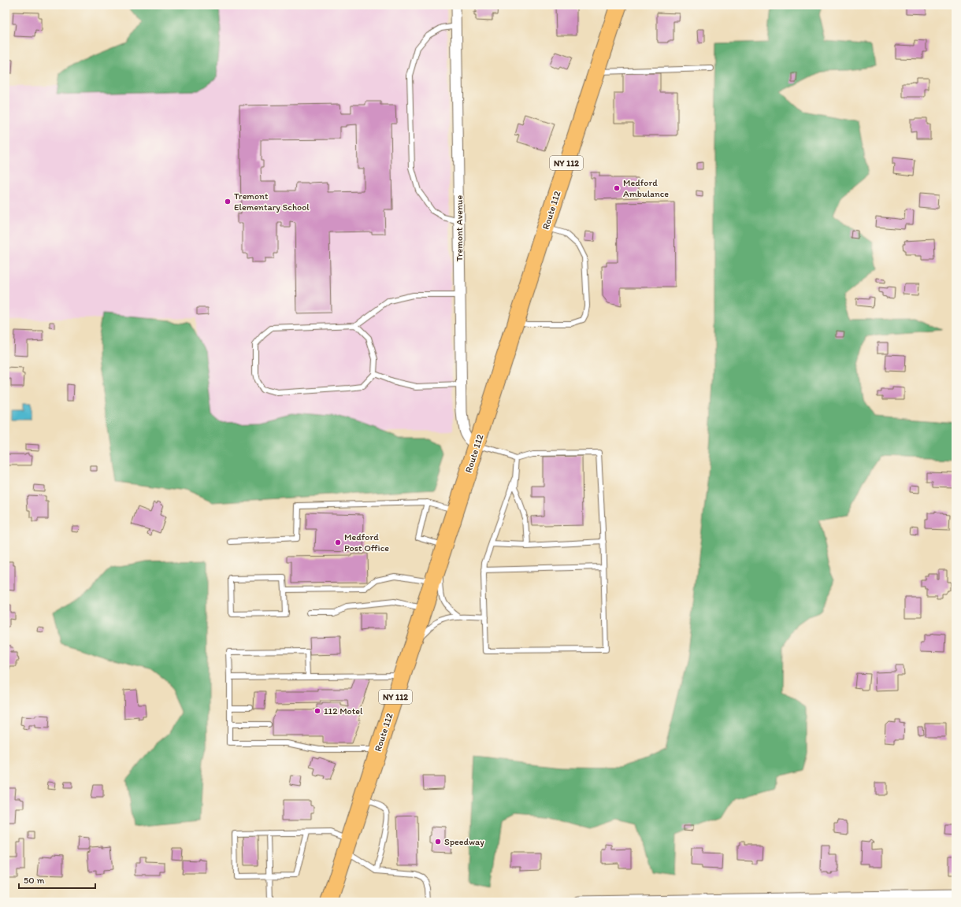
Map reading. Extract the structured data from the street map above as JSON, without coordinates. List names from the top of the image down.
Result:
{
  "streets": {
    "main road": ["NY 112", "Route 112"],
    "street": ["Tremont Avenue"]
  },
  "crossings": [
    ["Route 112", "Tremont Avenue"]
  ],
  "places": [
    "Medford Ambulance",
    "Tremont Elementary School",
    "Medford Post Office",
    "112 Motel",
    "Speedway"
  ],
  "scale_bar": "50 m"
}
